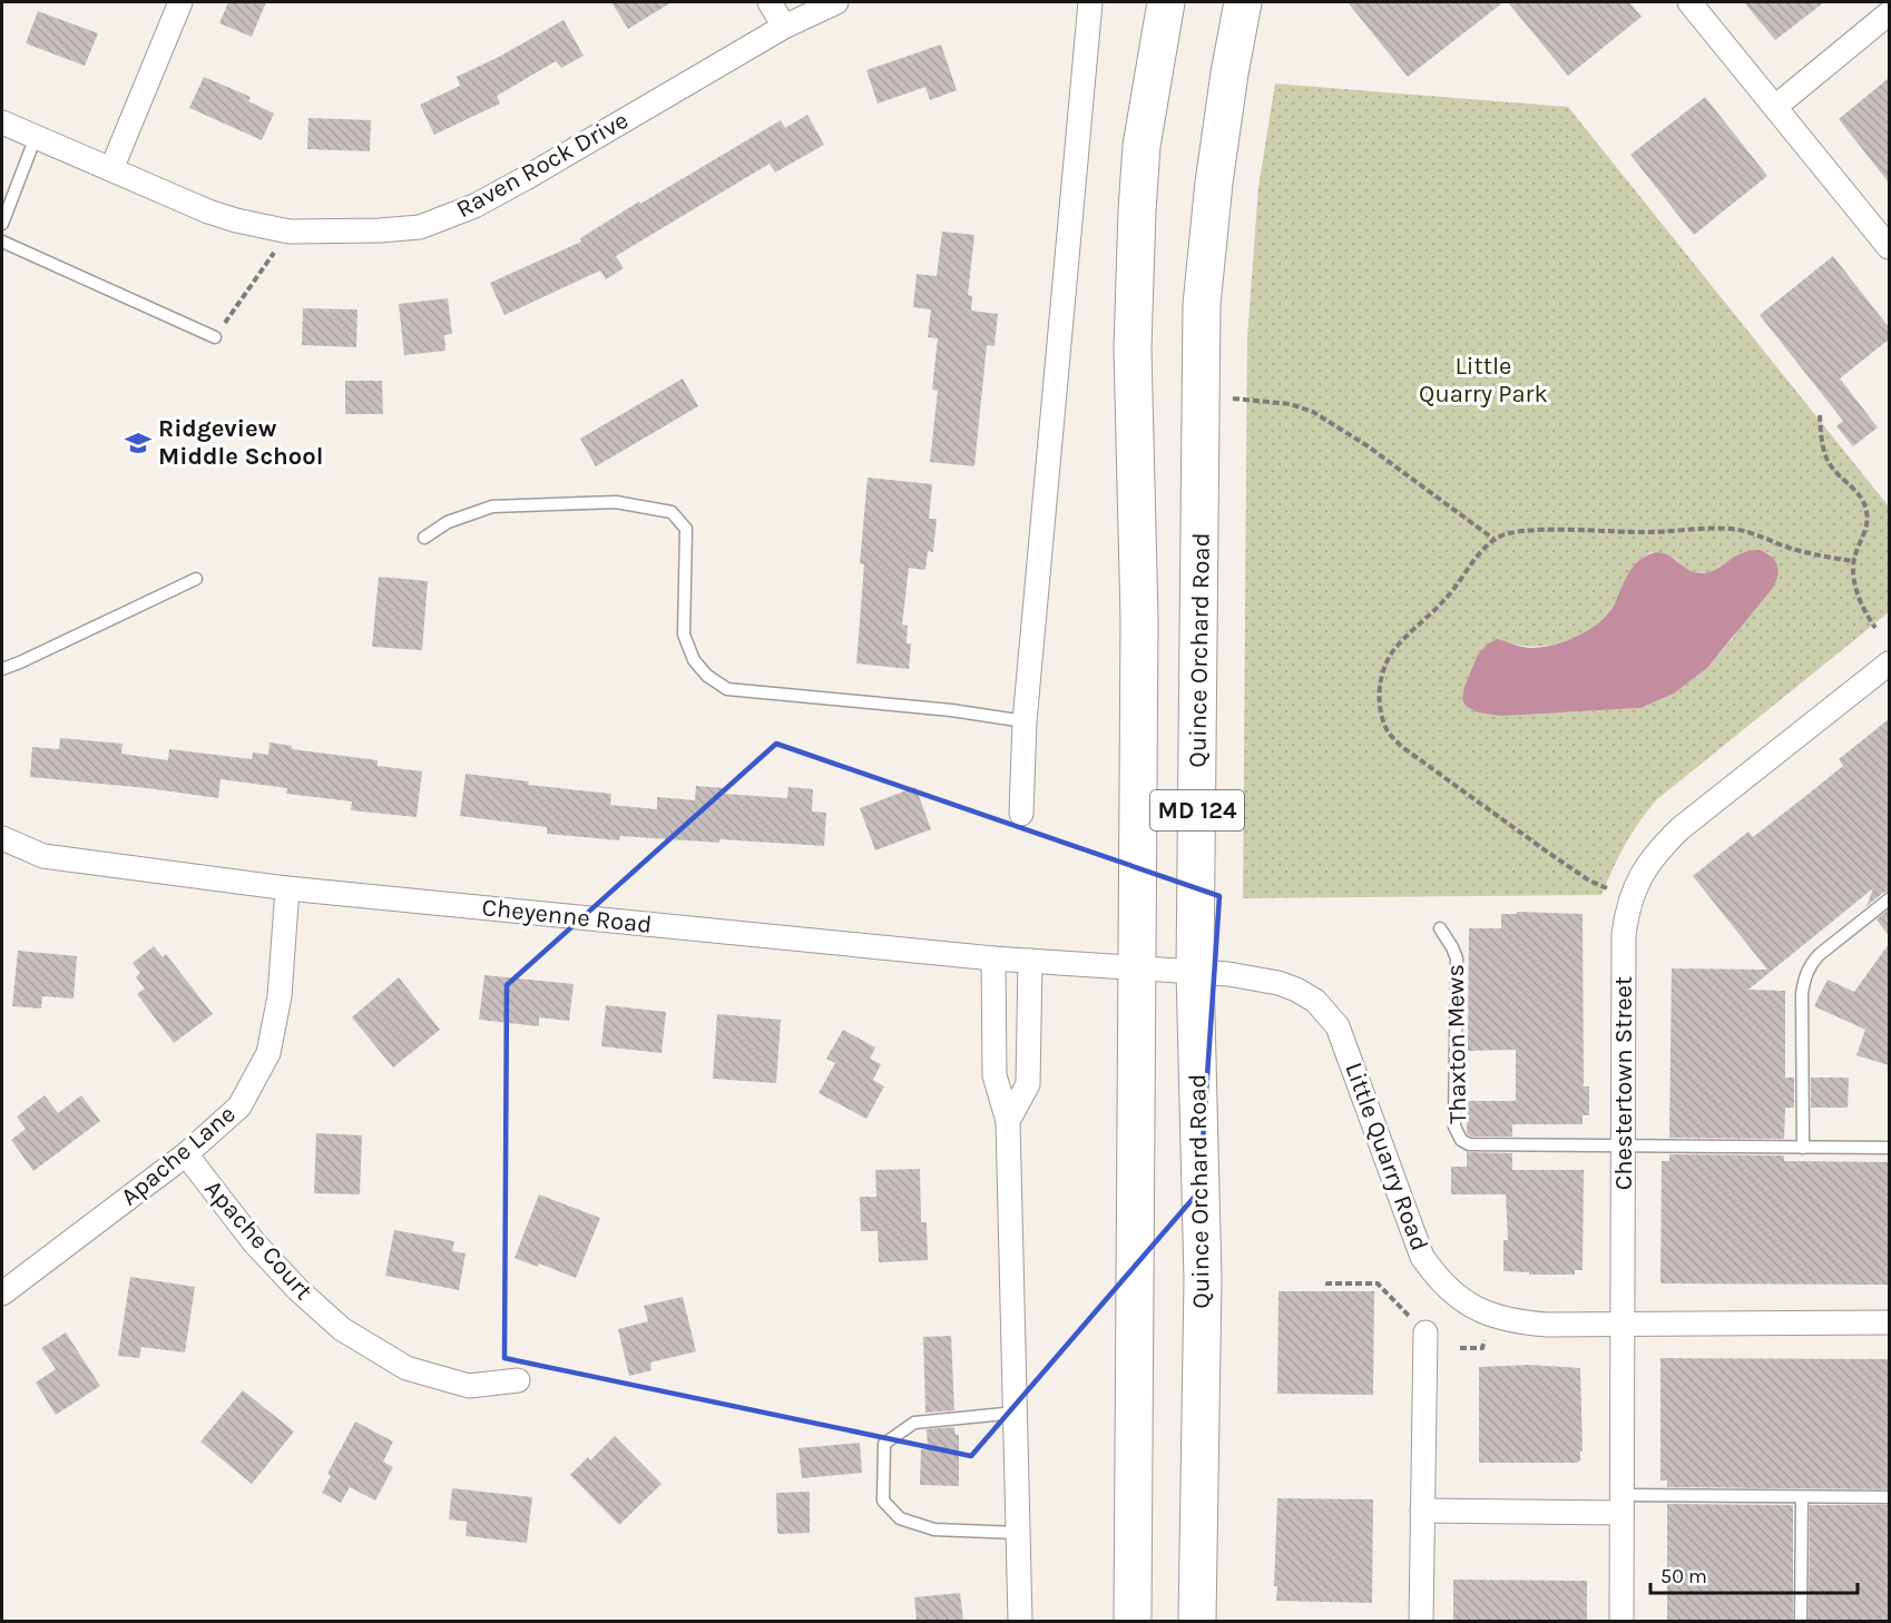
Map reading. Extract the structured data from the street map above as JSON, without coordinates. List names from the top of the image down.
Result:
{
  "streets": {
    "main road": ["Quince Orchard Road", "MD 124"],
    "street": [
      "Raven Rock Drive",
      "Cheyenne Road",
      "Chestertown Street",
      "Apache Lane",
      "Little Quarry Road",
      "Apache Court"
    ],
    "lane": ["Thaxton Mews"]
  },
  "crossings": [
    ["Quince Orchard Road", "Little Quarry Road"],
    ["MD 124", "Cheyenne Road"],
    ["MD 124", "Little Quarry Road"],
    ["Cheyenne Road", "Apache Lane"],
    ["Cheyenne Road", "Little Quarry Road"],
    ["Thaxton Mews", "Chestertown Street"],
    ["Chestertown Street", "Little Quarry Road"],
    ["Apache Lane", "Apache Court"]
  ],
  "parks": ["Little Quarry Park"],
  "places": {
    "school or university": ["Ridgeview Middle School"]
  },
  "scale_bar": "50 m"
}
